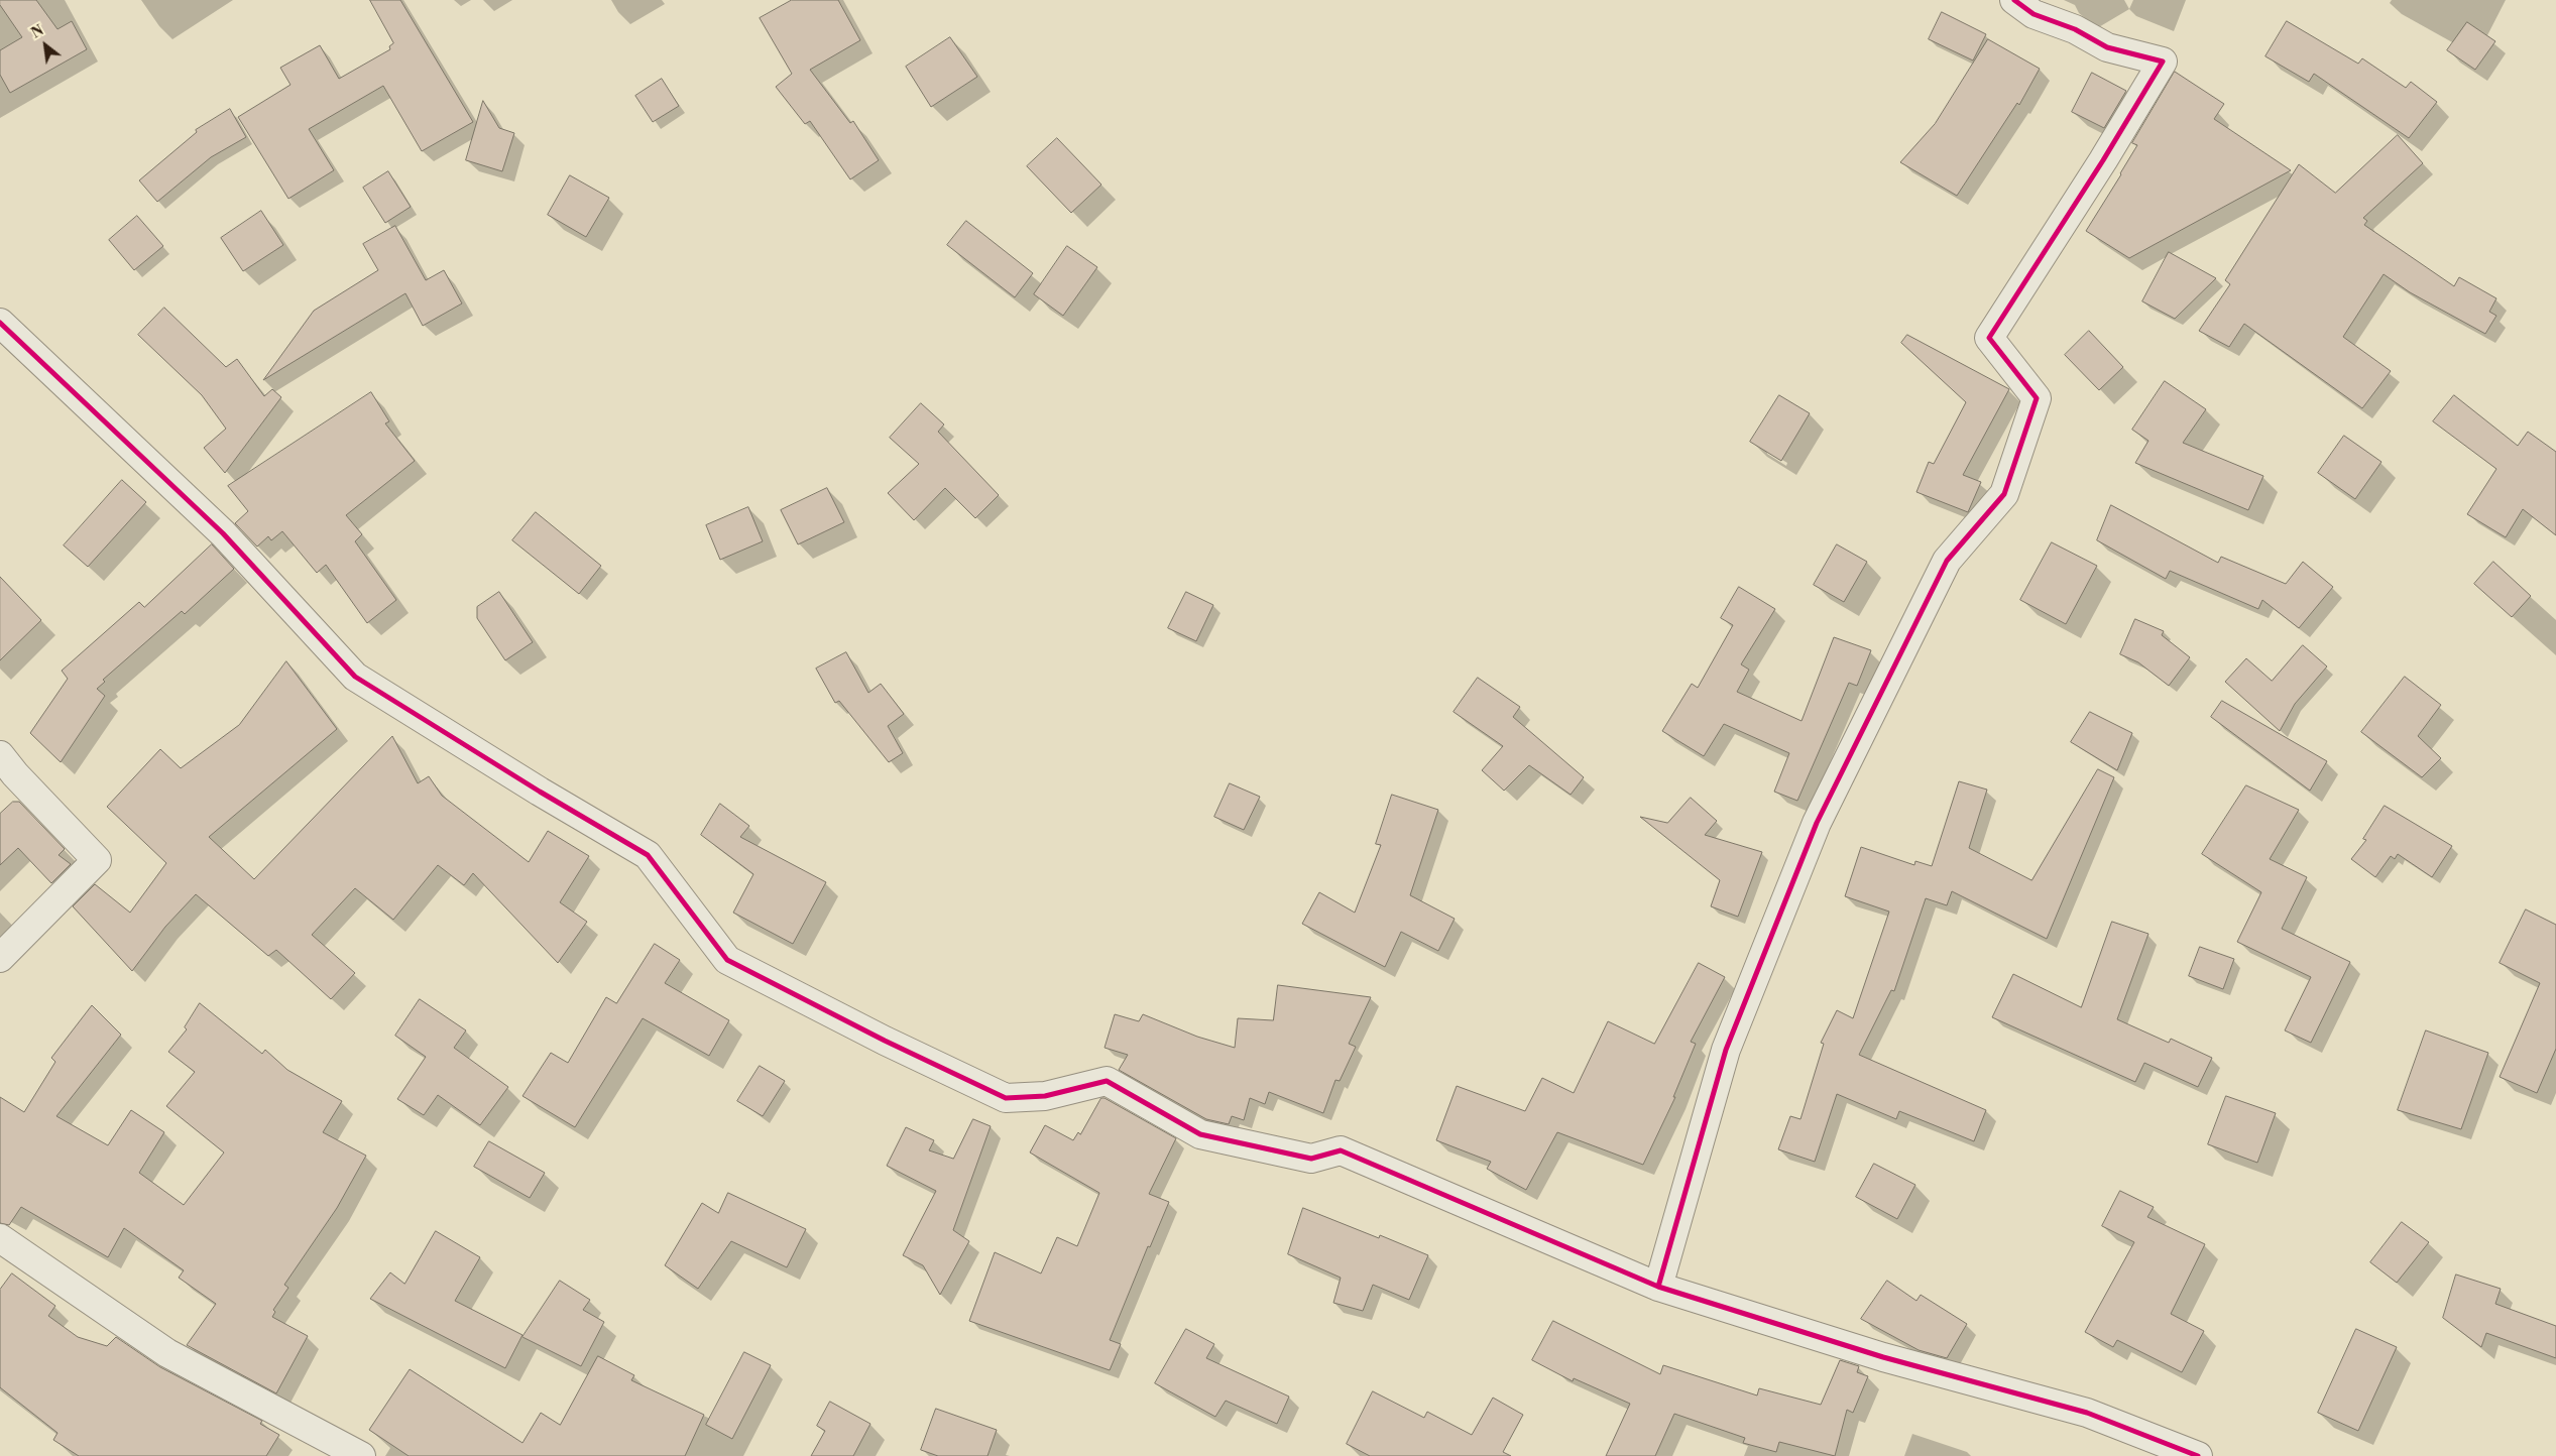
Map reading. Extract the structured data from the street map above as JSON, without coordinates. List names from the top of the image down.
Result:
{
  "north": "top left"
}
